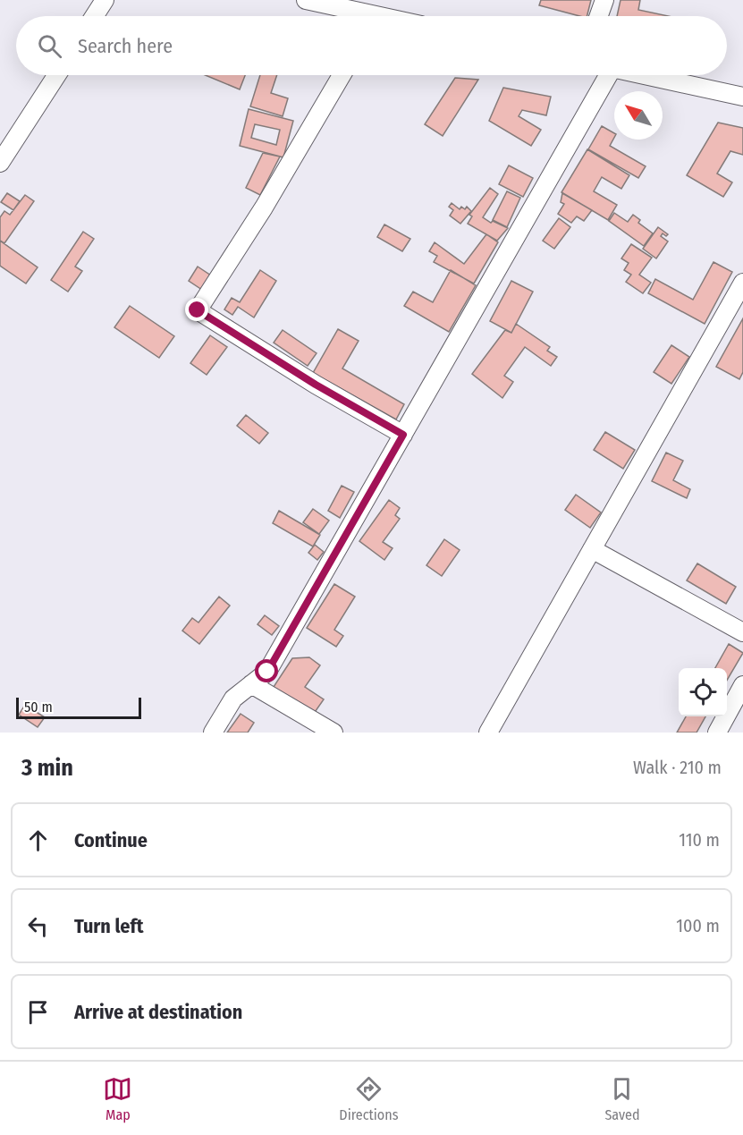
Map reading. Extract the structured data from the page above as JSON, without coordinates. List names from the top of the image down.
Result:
{
  "scale_bar": "50 m",
  "north": "top left",
  "page": {
    "search": "Search here",
    "scale": "50 m",
    "heading": ["3 min", "Walk · 210 m"],
    "list": [
      ["Continue", "110 m"],
      ["Turn left", "100 m"],
      "Arrive at destination"
    ],
    "nav": ["Map", "Directions", "Saved"]
  }
}
